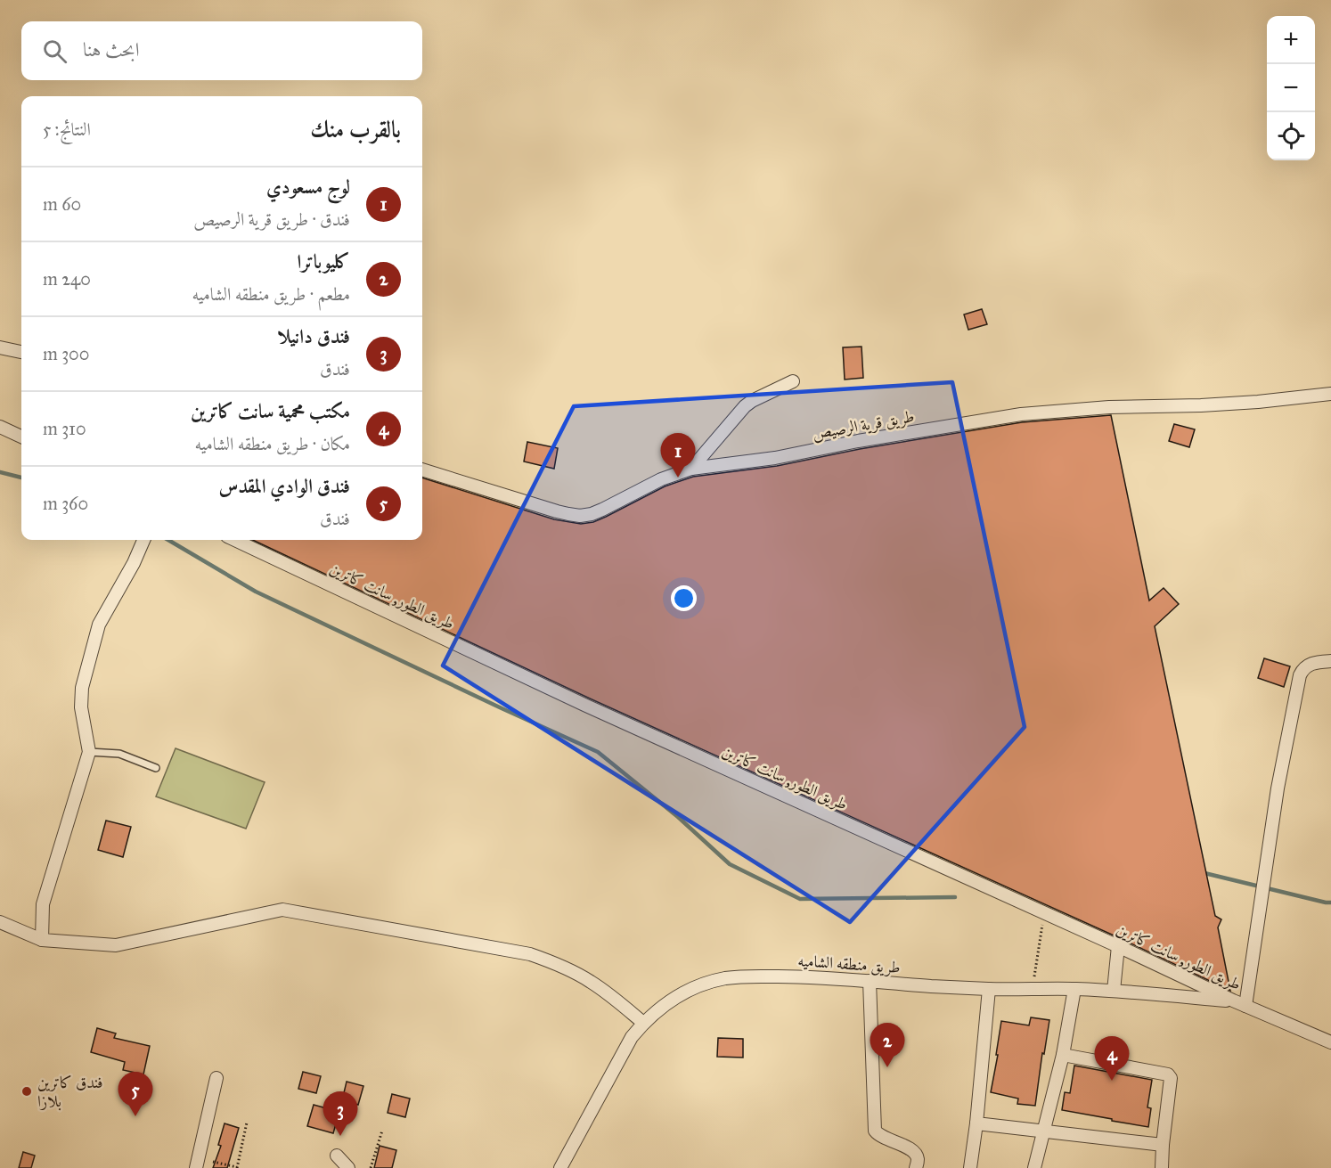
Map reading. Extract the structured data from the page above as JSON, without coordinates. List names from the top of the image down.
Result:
{
  "streets": {
    "street": ["طريق قرية الرصيص", "طريق الطور, سانت كاترين", "طريق منطقه الشاميه"]
  },
  "crossings": [
    ["طريق الطور, سانت كاترين", "طريق منطقه الشاميه"]
  ],
  "places": ["فندق كاترين بلازا"],
  "page": {
    "map_buttons": ["+", "−"],
    "search": "ابحث هنا",
    "heading": ["بالقرب منك", "النتائج: 5"],
    "list": [
      {
        "mark": "1",
        "name": "لوج مسعودي",
        "note": "فندق · طريق قرية الرصيص",
        "value": "60 m"
      },
      {
        "mark": "2",
        "name": "كليوباترا",
        "note": "مطعم · طريق منطقه الشاميه",
        "value": "240 m"
      },
      {
        "mark": "3",
        "name": "فندق دانيلا",
        "note": "فندق",
        "value": "300 m"
      },
      {
        "mark": "4",
        "name": "مكتب محمية سانت كاترين",
        "note": "مكان · طريق منطقه الشاميه",
        "value": "310 m"
      },
      {
        "mark": "5",
        "name": "فندق الوادي المقدس",
        "note": "فندق",
        "value": "360 m"
      }
    ],
    "pins": [
      "1",
      "2",
      "4",
      "5",
      "3"
    ]
  }
}
